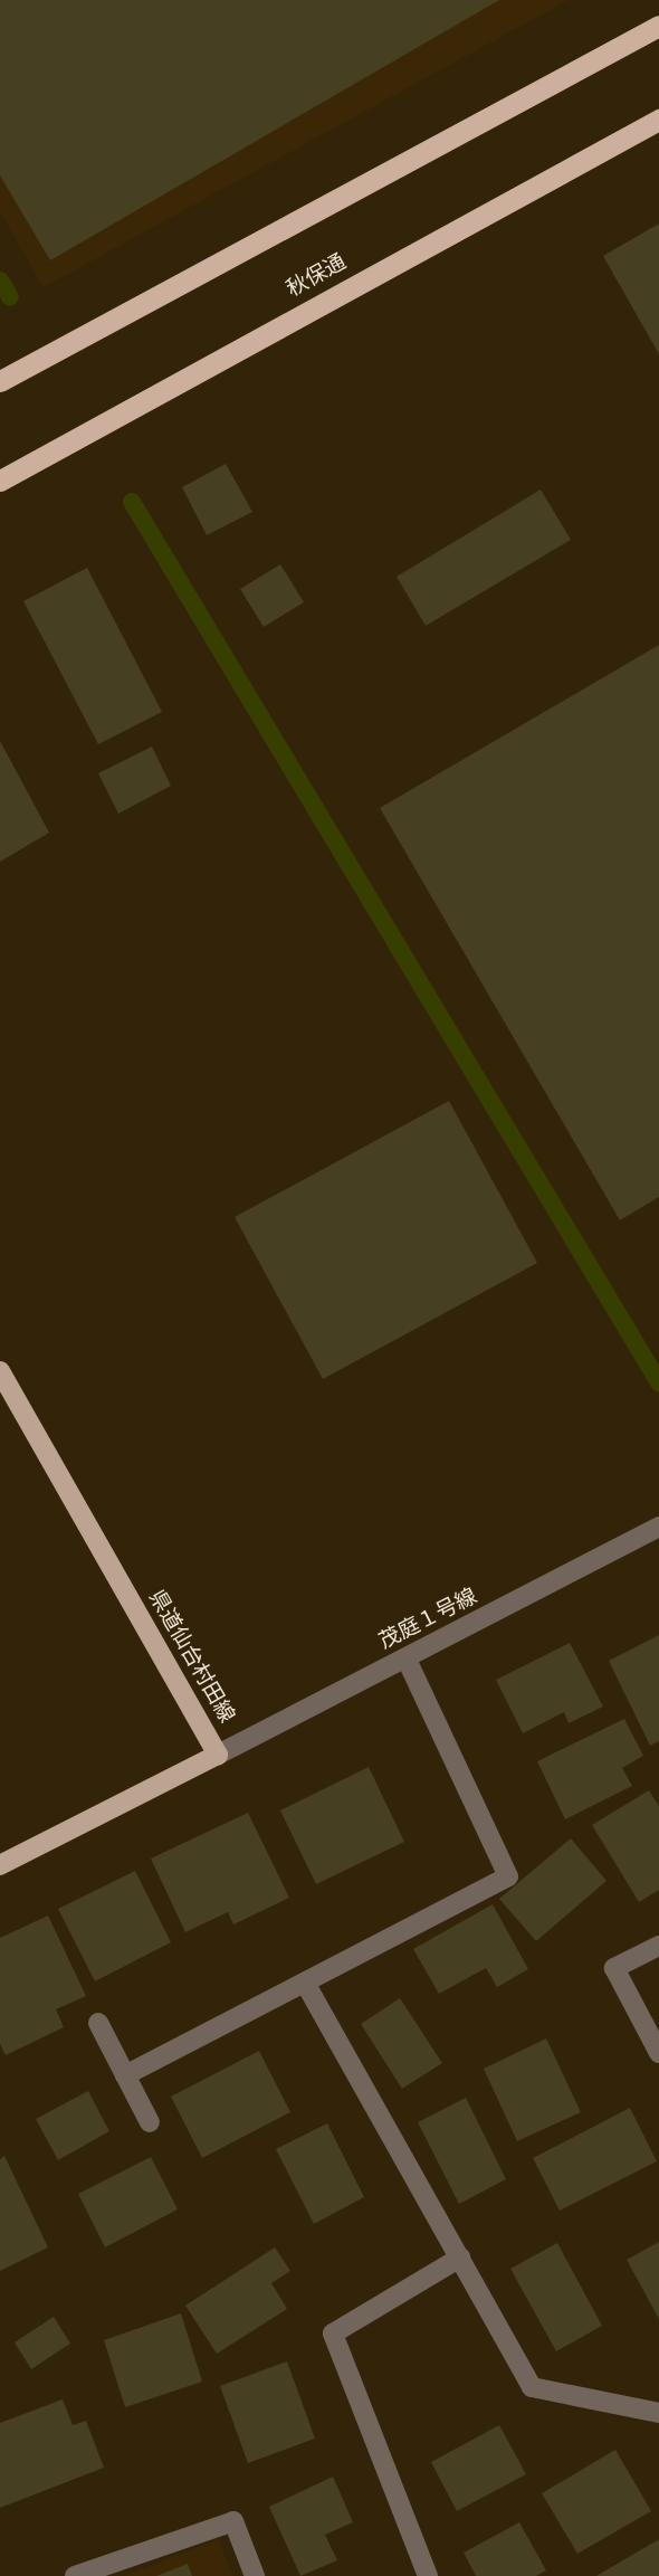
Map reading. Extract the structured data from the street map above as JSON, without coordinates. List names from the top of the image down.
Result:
{
  "streets": {
    "highway": ["秋保通"],
    "main road": ["県道仙台村田線"],
    "street": ["茂庭１号線"]
  },
  "crossings": [
    ["茂庭１号線", "県道仙台村田線"]
  ]
}
